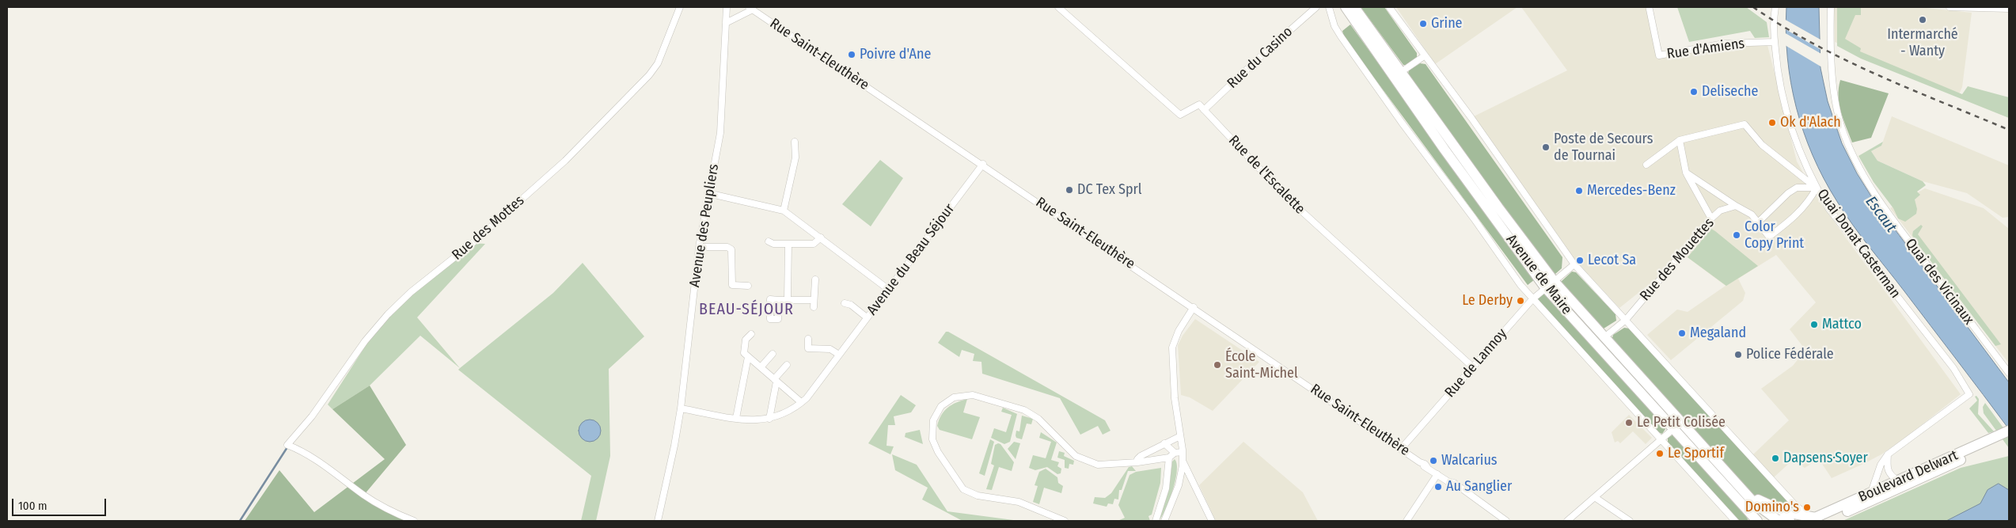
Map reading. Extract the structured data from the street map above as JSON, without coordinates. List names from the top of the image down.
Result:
{
  "streets": {
    "main road": ["Avenue de Maire", "Boulevard Delwart"],
    "street": [
      "Rue d'Amiens",
      "Rue Saint-Eleuthère",
      "Rue du Casino",
      "Rue de l'Escalette",
      "Avenue des Peupliers",
      "Rue des Mottes",
      "Quai Donat Casterman",
      "Avenue du Beau Séjour",
      "Rue des Mouettes",
      "Quai des Vicinaux",
      "Rue de Lannoy"
    ]
  },
  "crossings": [
    ["Rue d'Amiens", "Quai Donat Casterman"],
    ["Rue Saint-Eleuthère", "Avenue du Beau Séjour"],
    ["Rue Saint-Eleuthère", "Rue de Lannoy"],
    ["Rue du Casino", "Rue de l'Escalette"],
    ["Rue de l'Escalette", "Rue de Lannoy"],
    ["Avenue des Peupliers", "Avenue du Beau Séjour"],
    ["Avenue de Maire", "Rue de Lannoy"]
  ],
  "districts": ["BEAU-SÉJOUR"],
  "water": ["Escaut"],
  "places": [
    "Intermarché - Wanty",
    "Grine",
    "Poivre d'Ane",
    "Deliseche",
    "Ok d'Alach",
    "Poste de Secours de Tournai",
    "DC Tex Sprl",
    "Mercedes-Benz",
    "Color Copy Print",
    "Lecot Sa",
    "Le Derby",
    "Mattco",
    "Megaland",
    "Police Fédérale",
    "École Saint-Michel",
    "Le Petit Colisée",
    "Le Sportif",
    "Dapsens·Soyer",
    "Walcarius",
    "Au Sanglier",
    "Domino's"
  ],
  "scale_bar": "100 m"
}
